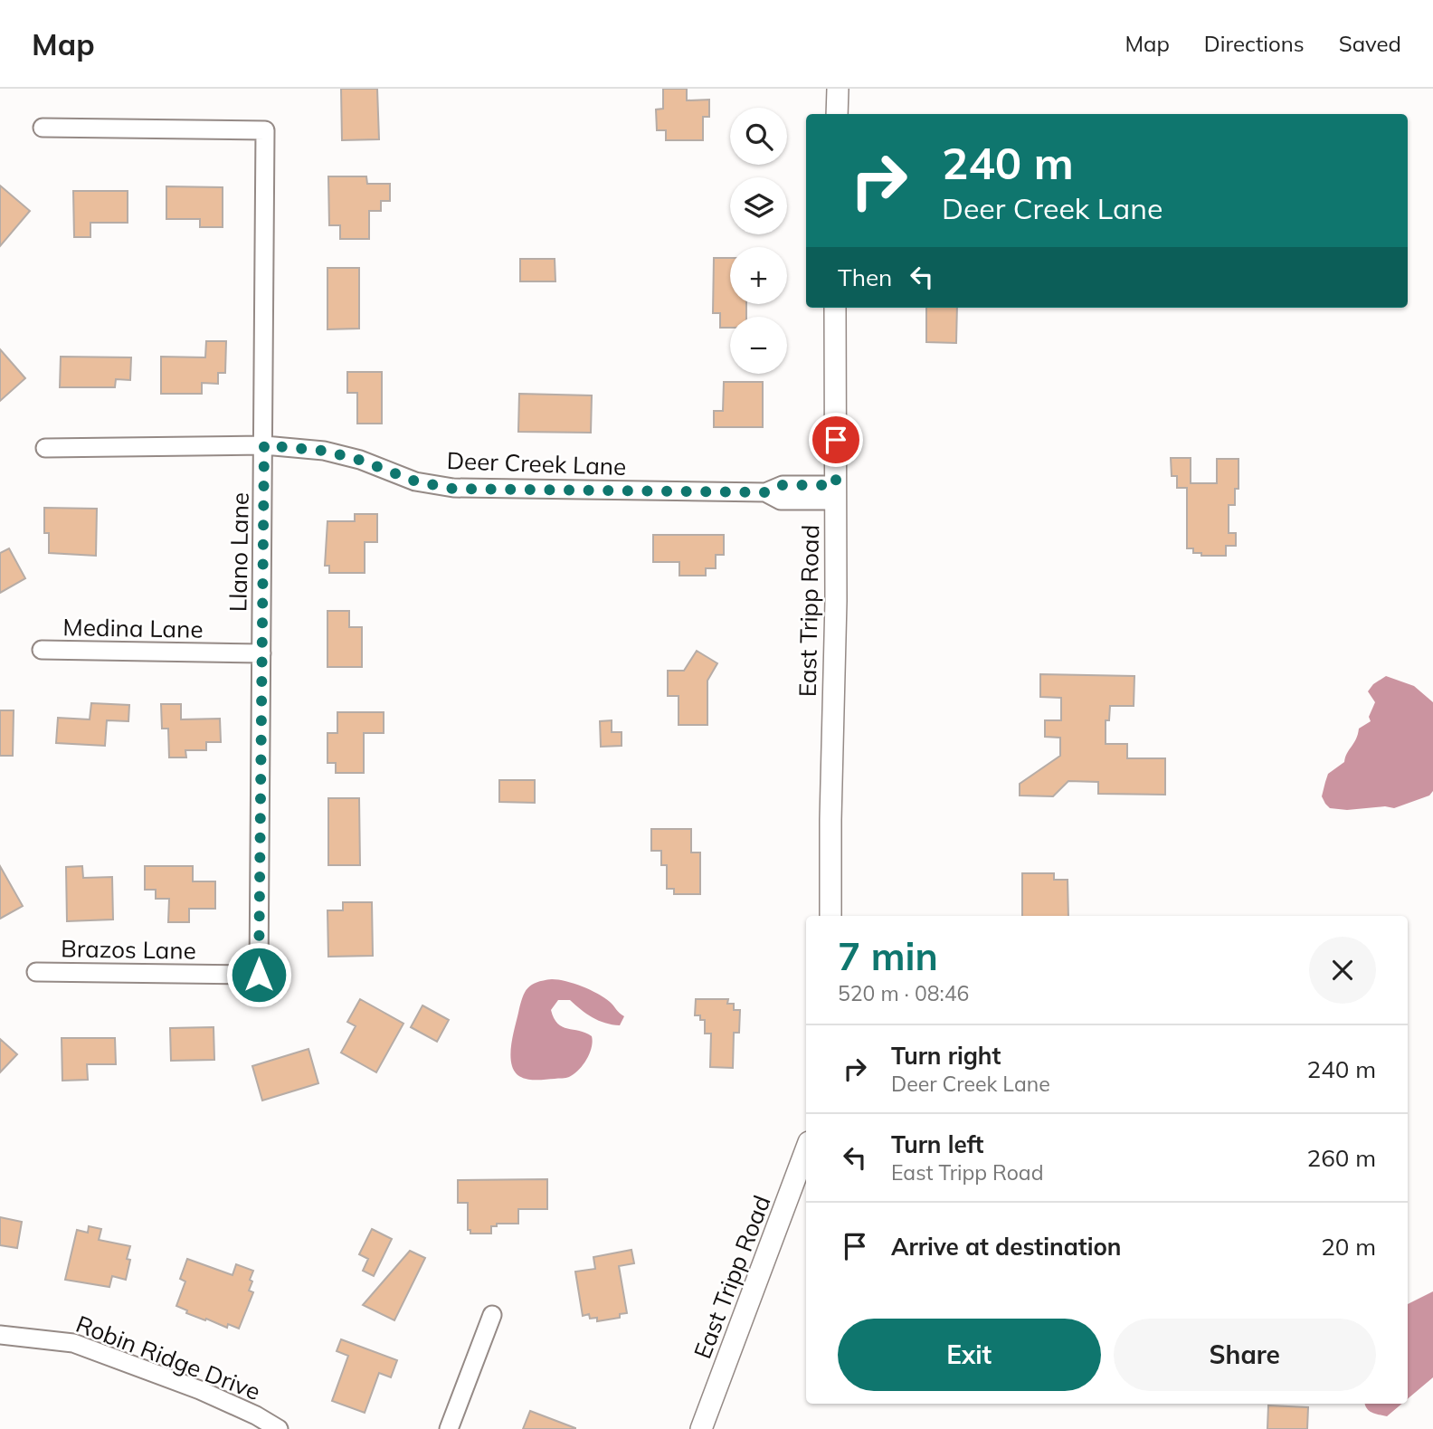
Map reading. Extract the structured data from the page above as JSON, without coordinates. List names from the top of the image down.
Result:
{
  "streets": {
    "street": [
      "Deer Creek Lane",
      "Llano Lane",
      "East Tripp Road",
      "Medina Lane",
      "Brazos Lane",
      "Robin Ridge Drive"
    ]
  },
  "crossings": [
    ["Deer Creek Lane", "Llano Lane"],
    ["Deer Creek Lane", "East Tripp Road"],
    ["Llano Lane", "Medina Lane"],
    ["Llano Lane", "Brazos Lane"]
  ],
  "page": {
    "header": "Map",
    "nav": ["Map", "Directions", "Saved"],
    "map_buttons": ["+", "−"],
    "turn": ["240 m", "Deer Creek Lane"],
    "then": "Then",
    "heading": ["7 min", "520 m · 08:46"],
    "list": [
      {
        "name": "Turn right",
        "note": "Deer Creek Lane",
        "value": "240 m"
      },
      {
        "name": "Turn left",
        "note": "East Tripp Road",
        "value": "260 m"
      },
      {
        "name": "Arrive at destination",
        "value": "20 m"
      }
    ],
    "buttons": ["Exit", "Share"]
  }
}
